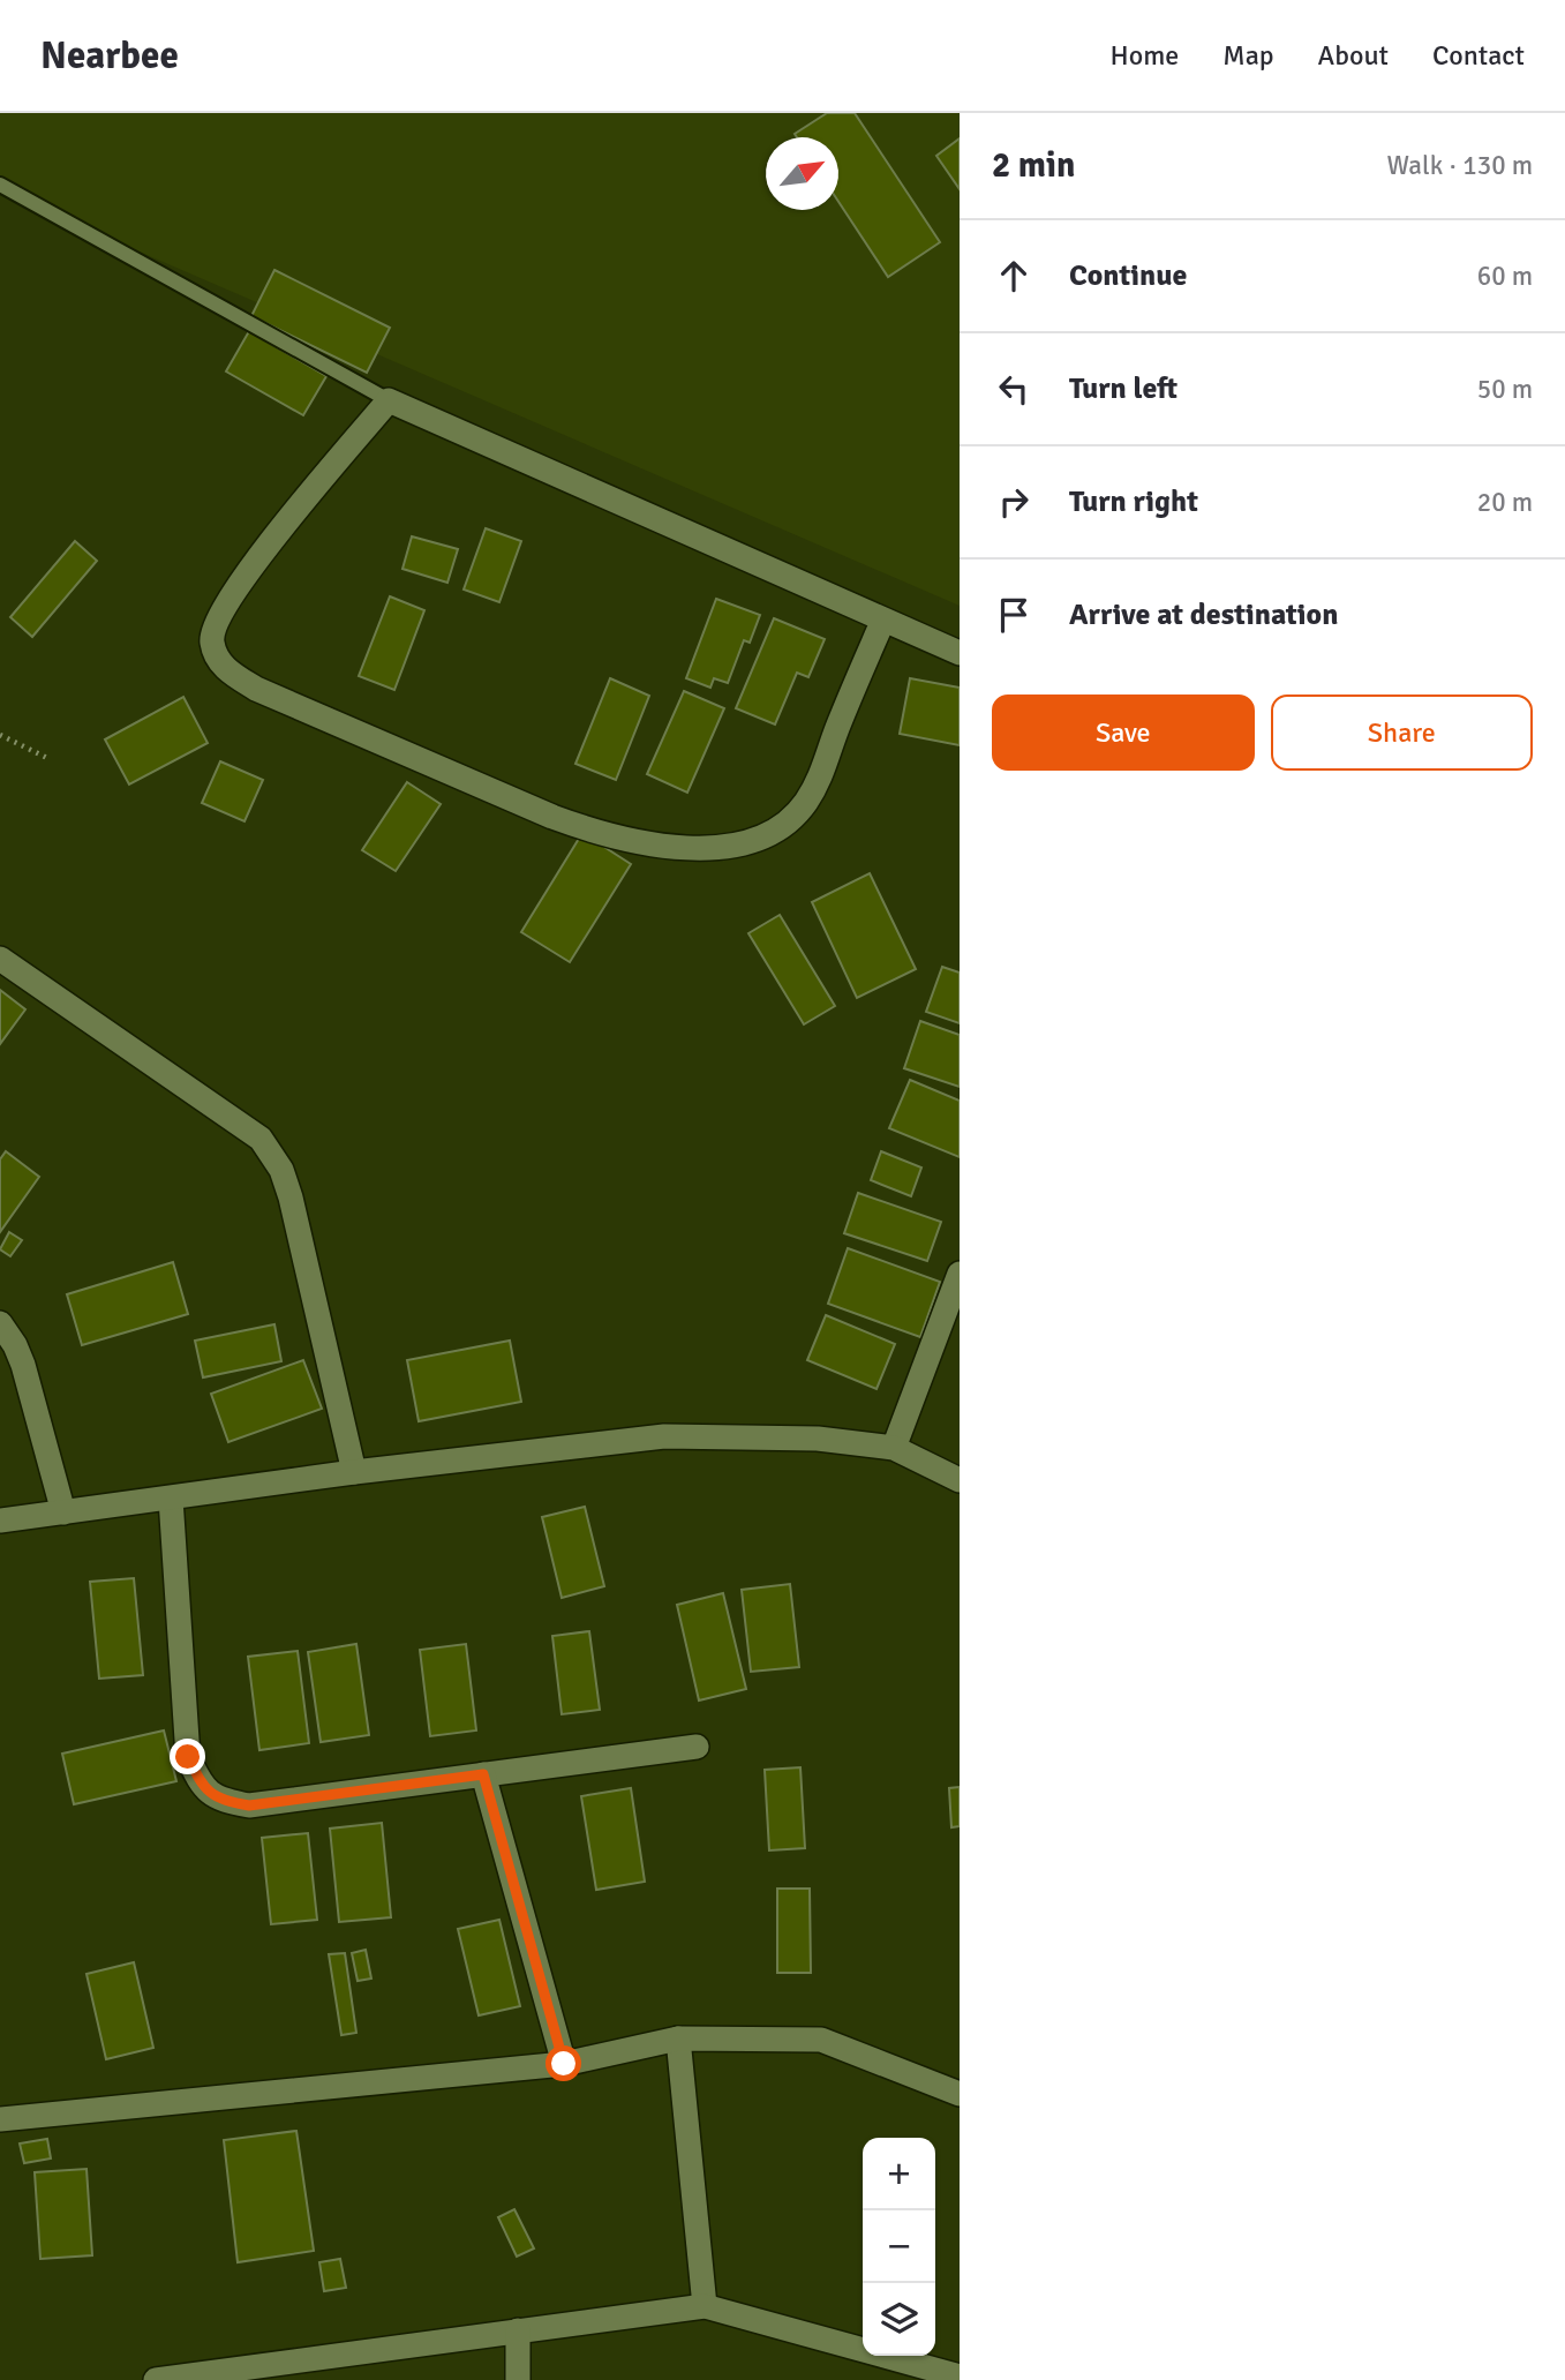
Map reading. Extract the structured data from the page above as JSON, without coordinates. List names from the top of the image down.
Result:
{
  "north": "top right",
  "page": {
    "header": "Nearbee",
    "nav": [
      "Home",
      "Map",
      "About",
      "Contact"
    ],
    "heading": ["2 min", "Walk · 130 m"],
    "list": [
      ["Continue", "60 m"],
      ["Turn left", "50 m"],
      ["Turn right", "20 m"],
      "Arrive at destination"
    ],
    "buttons": ["Save", "Share"],
    "map_buttons": ["+", "−"]
  }
}
